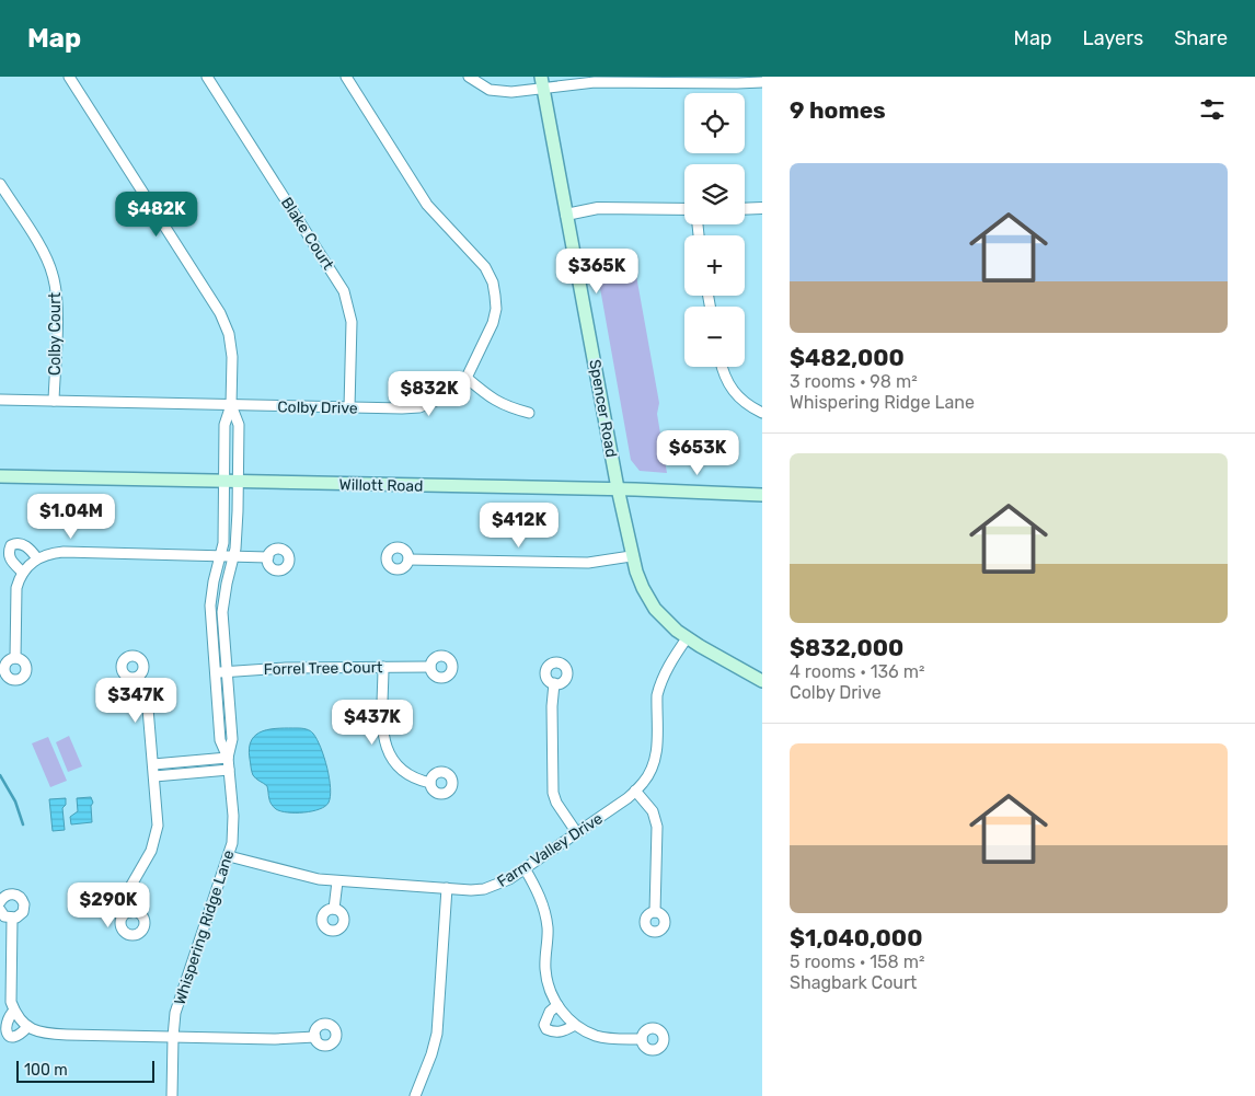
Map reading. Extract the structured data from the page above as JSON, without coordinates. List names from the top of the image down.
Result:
{
  "streets": {
    "main road": ["Spencer Road", "Willott Road"],
    "street": [
      "Blake Court",
      "Colby Court",
      "Colby Drive",
      "Forrel Tree Court",
      "Farm Valley Drive",
      "Whispering Ridge Lane"
    ]
  },
  "crossings": [
    ["Blake Court", "Colby Drive"],
    ["Colby Court", "Colby Drive"],
    ["Colby Drive", "Whispering Ridge Lane"],
    ["Spencer Road", "Willott Road"],
    ["Spencer Road", "Farm Valley Drive"],
    ["Willott Road", "Whispering Ridge Lane"],
    ["Forrel Tree Court", "Whispering Ridge Lane"],
    ["Farm Valley Drive", "Whispering Ridge Lane"]
  ],
  "scale_bar": "100 m",
  "page": {
    "header": "Map",
    "nav": ["Map", "Layers", "Share"],
    "heading": "9 homes",
    "map_buttons": ["+", "−"],
    "list": [
      {
        "name": "$482,000",
        "note": "3 rooms · 98 m² · Whispering Ridge Lane"
      },
      {
        "name": "$832,000",
        "note": "4 rooms · 136 m² · Colby Drive"
      },
      {
        "name": "$1,040,000",
        "note": "5 rooms · 158 m² · Shagbark Court"
      }
    ],
    "price": [
      "$482K",
      "$365K",
      "$832K",
      "$653K",
      "$1.04M",
      "$412K",
      "$347K",
      "$437K",
      "$290K"
    ],
    "scale": "100 m"
  }
}
